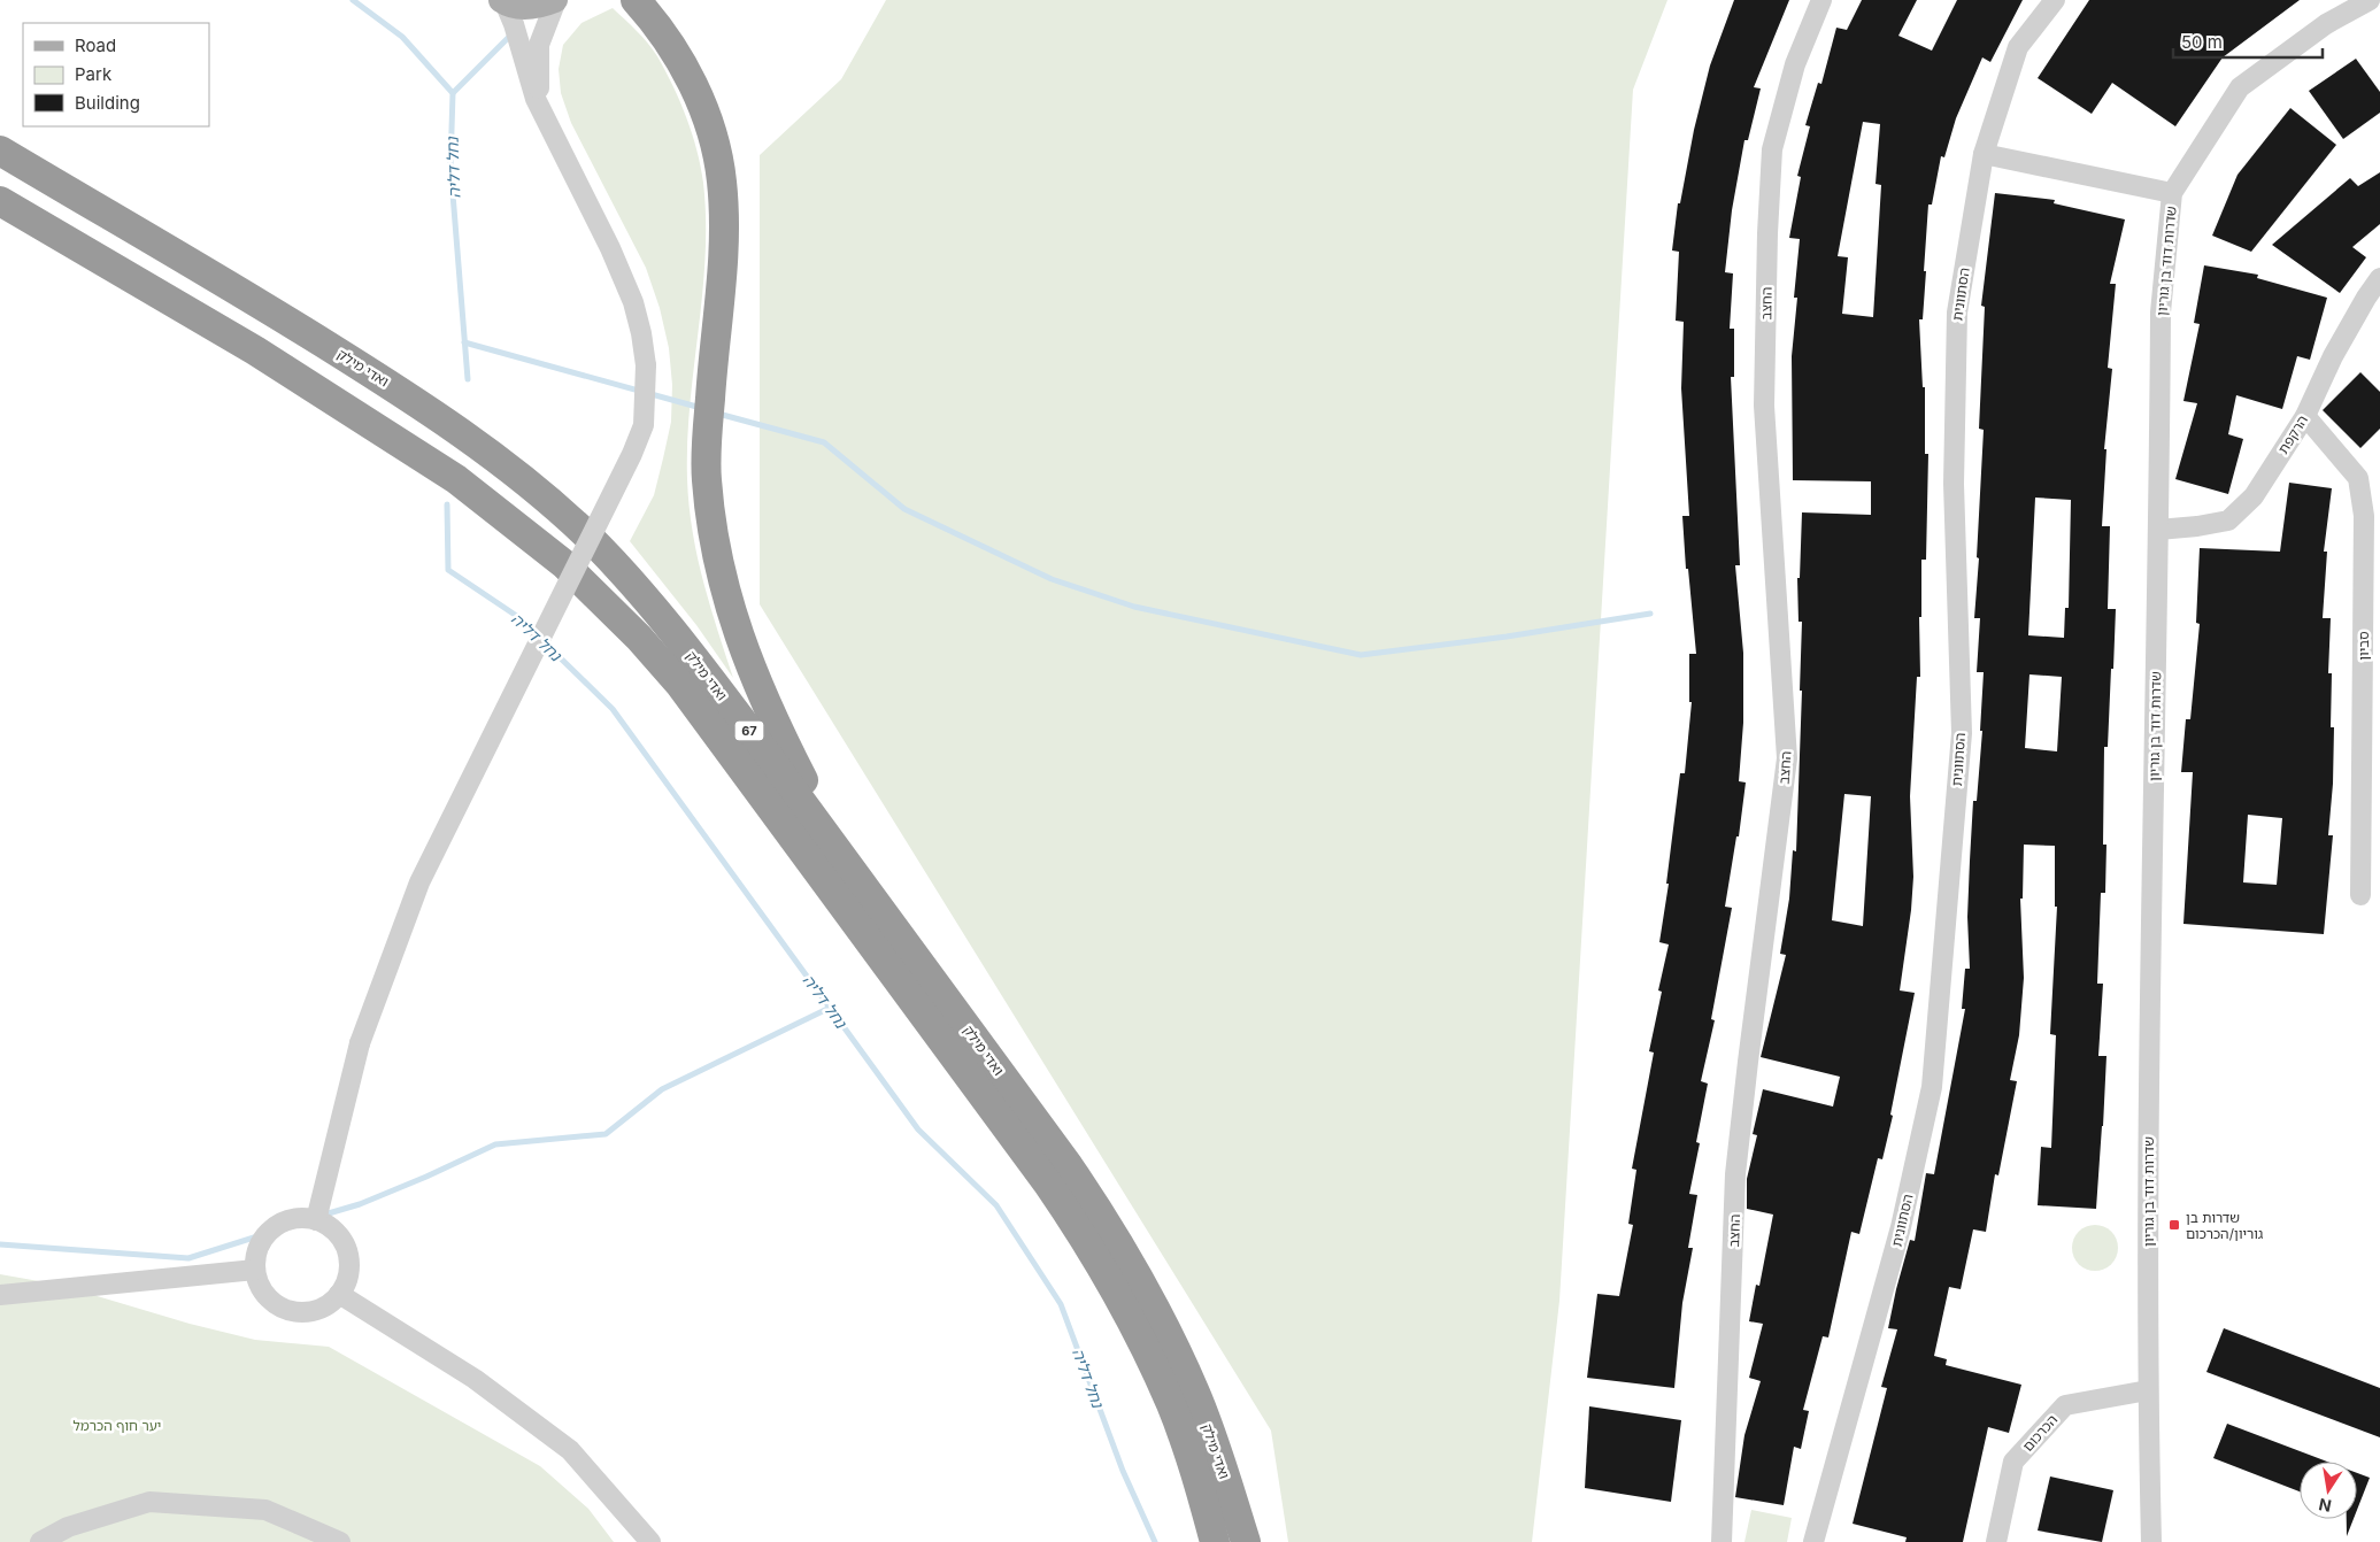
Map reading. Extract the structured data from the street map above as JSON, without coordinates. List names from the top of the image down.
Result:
{
  "streets": {
    "highway": ["ואדי מילק", "67"],
    "street": [
      "שדרות דוד בן גוריון",
      "הסתוונית",
      "החצב",
      "הרקפת",
      "סביון",
      "הכרכום"
    ]
  },
  "crossings": [
    ["שדרות דוד בן גוריון", "הרקפת"],
    ["שדרות דוד בן גוריון", "הכרכום"],
    ["הרקפת", "סביון"]
  ],
  "water": ["נחל דליה"],
  "parks": ["יער חוף הכרמל"],
  "places": {
    "transit": ["שדרות בן גוריון/הכרכום"]
  },
  "legend": ["Road", "Park", "Building"],
  "scale_bar": "50 m",
  "north": "bottom"
}
